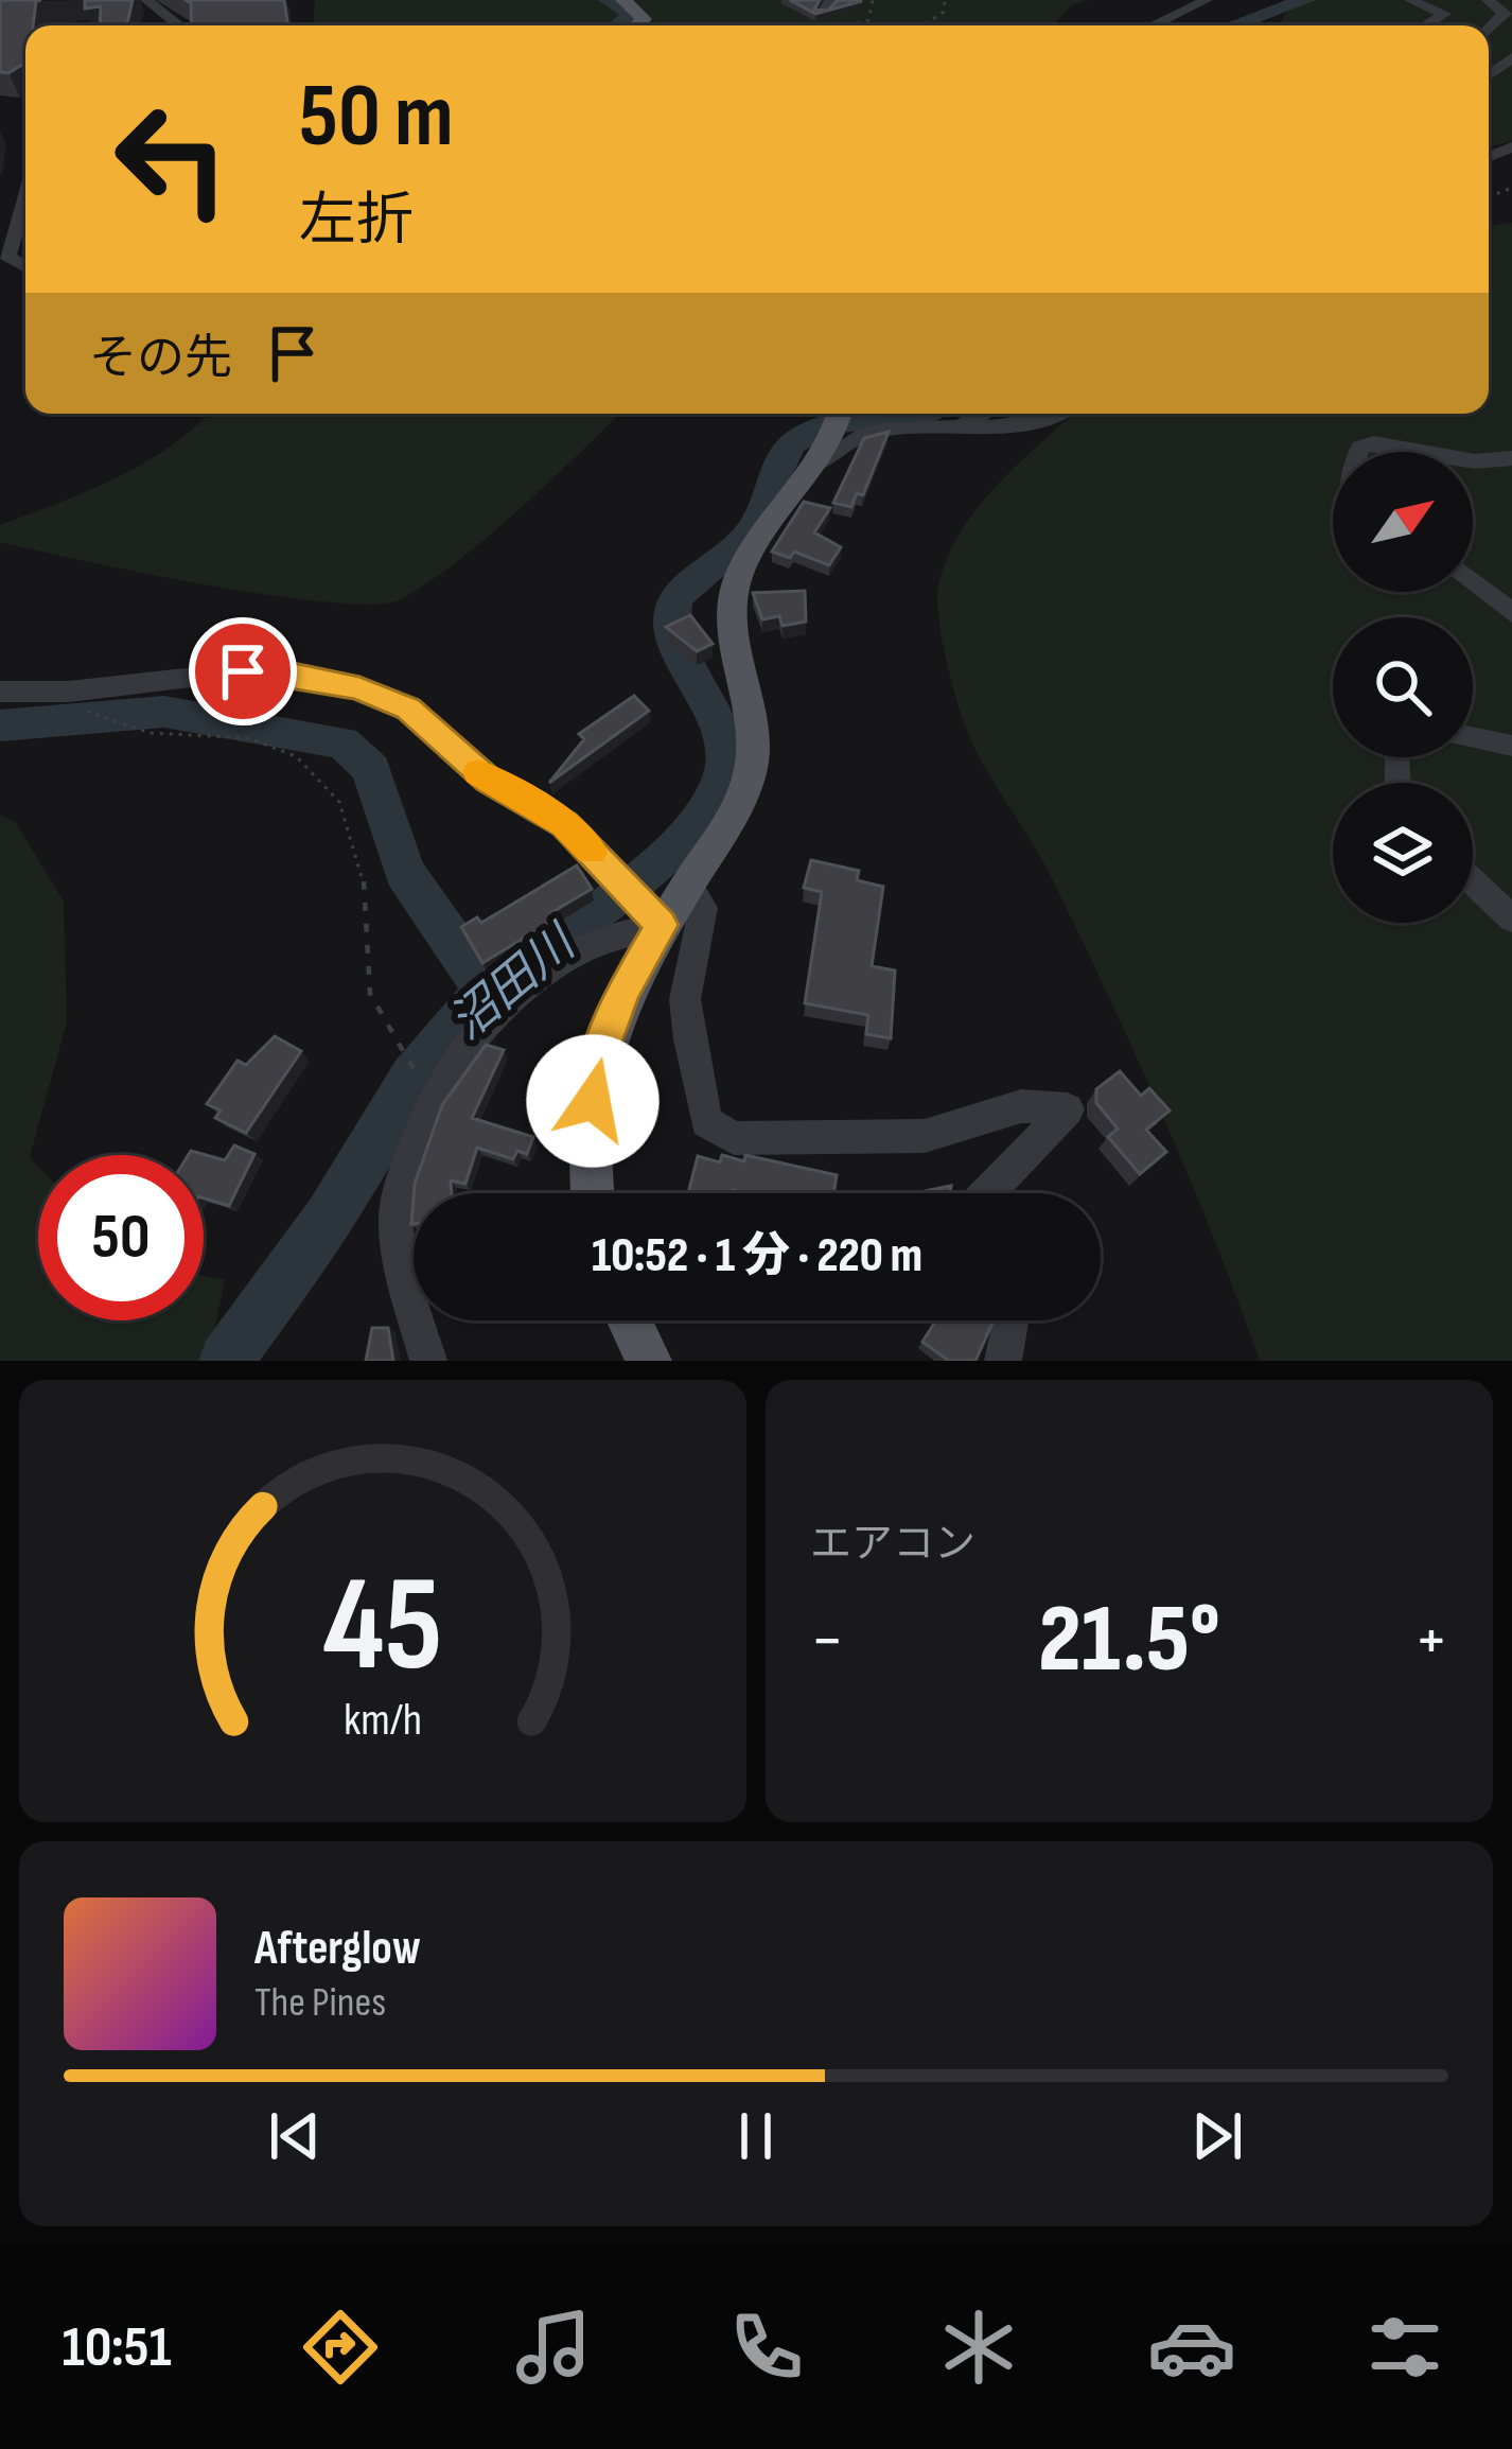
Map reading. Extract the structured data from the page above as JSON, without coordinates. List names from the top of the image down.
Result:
{
  "water": ["沼田川"],
  "north": "top right",
  "page": {
    "turn": ["50 m", "左折"],
    "then": "その先",
    "limit": "50",
    "trip": "10:52 · 1 分 · 220 m",
    "tile": "エアコン",
    "heat": ["−", "21.5°", "+"],
    "song": ["Afterglow", "The Pines"],
    "tabs": "10:51",
    "gauge": ["45", "km/h"]
  }
}
